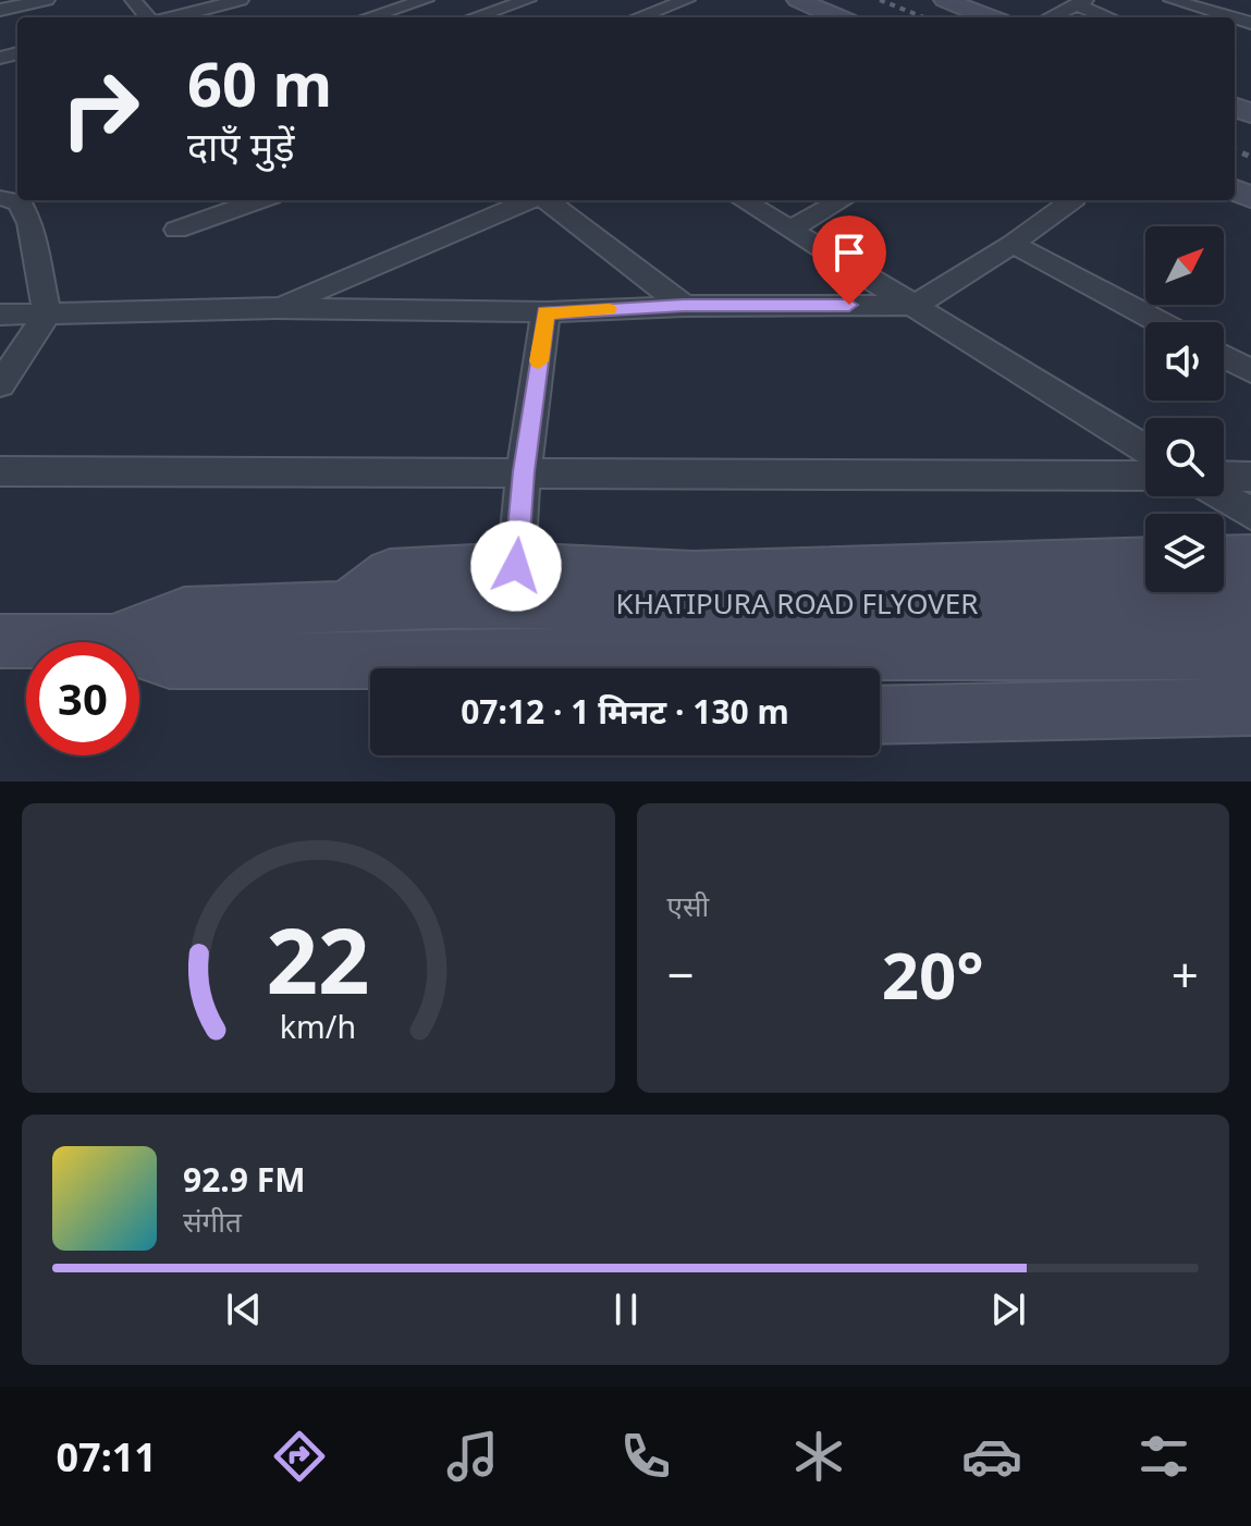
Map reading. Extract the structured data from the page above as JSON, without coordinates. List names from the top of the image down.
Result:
{
  "streets": {
    "main road": ["KHATIPURA ROAD FLYOVER"]
  },
  "north": "top right",
  "page": {
    "turn": ["60 m", "दाएँ मुड़ें"],
    "limit": "30",
    "trip": "07:12 · 1 मिनट · 130 m",
    "tile": "एसी",
    "heat": ["−", "20°", "+"],
    "song": ["92.9 FM", "संगीत"],
    "tabs": "07:11",
    "gauge": ["22", "km/h"]
  }
}
